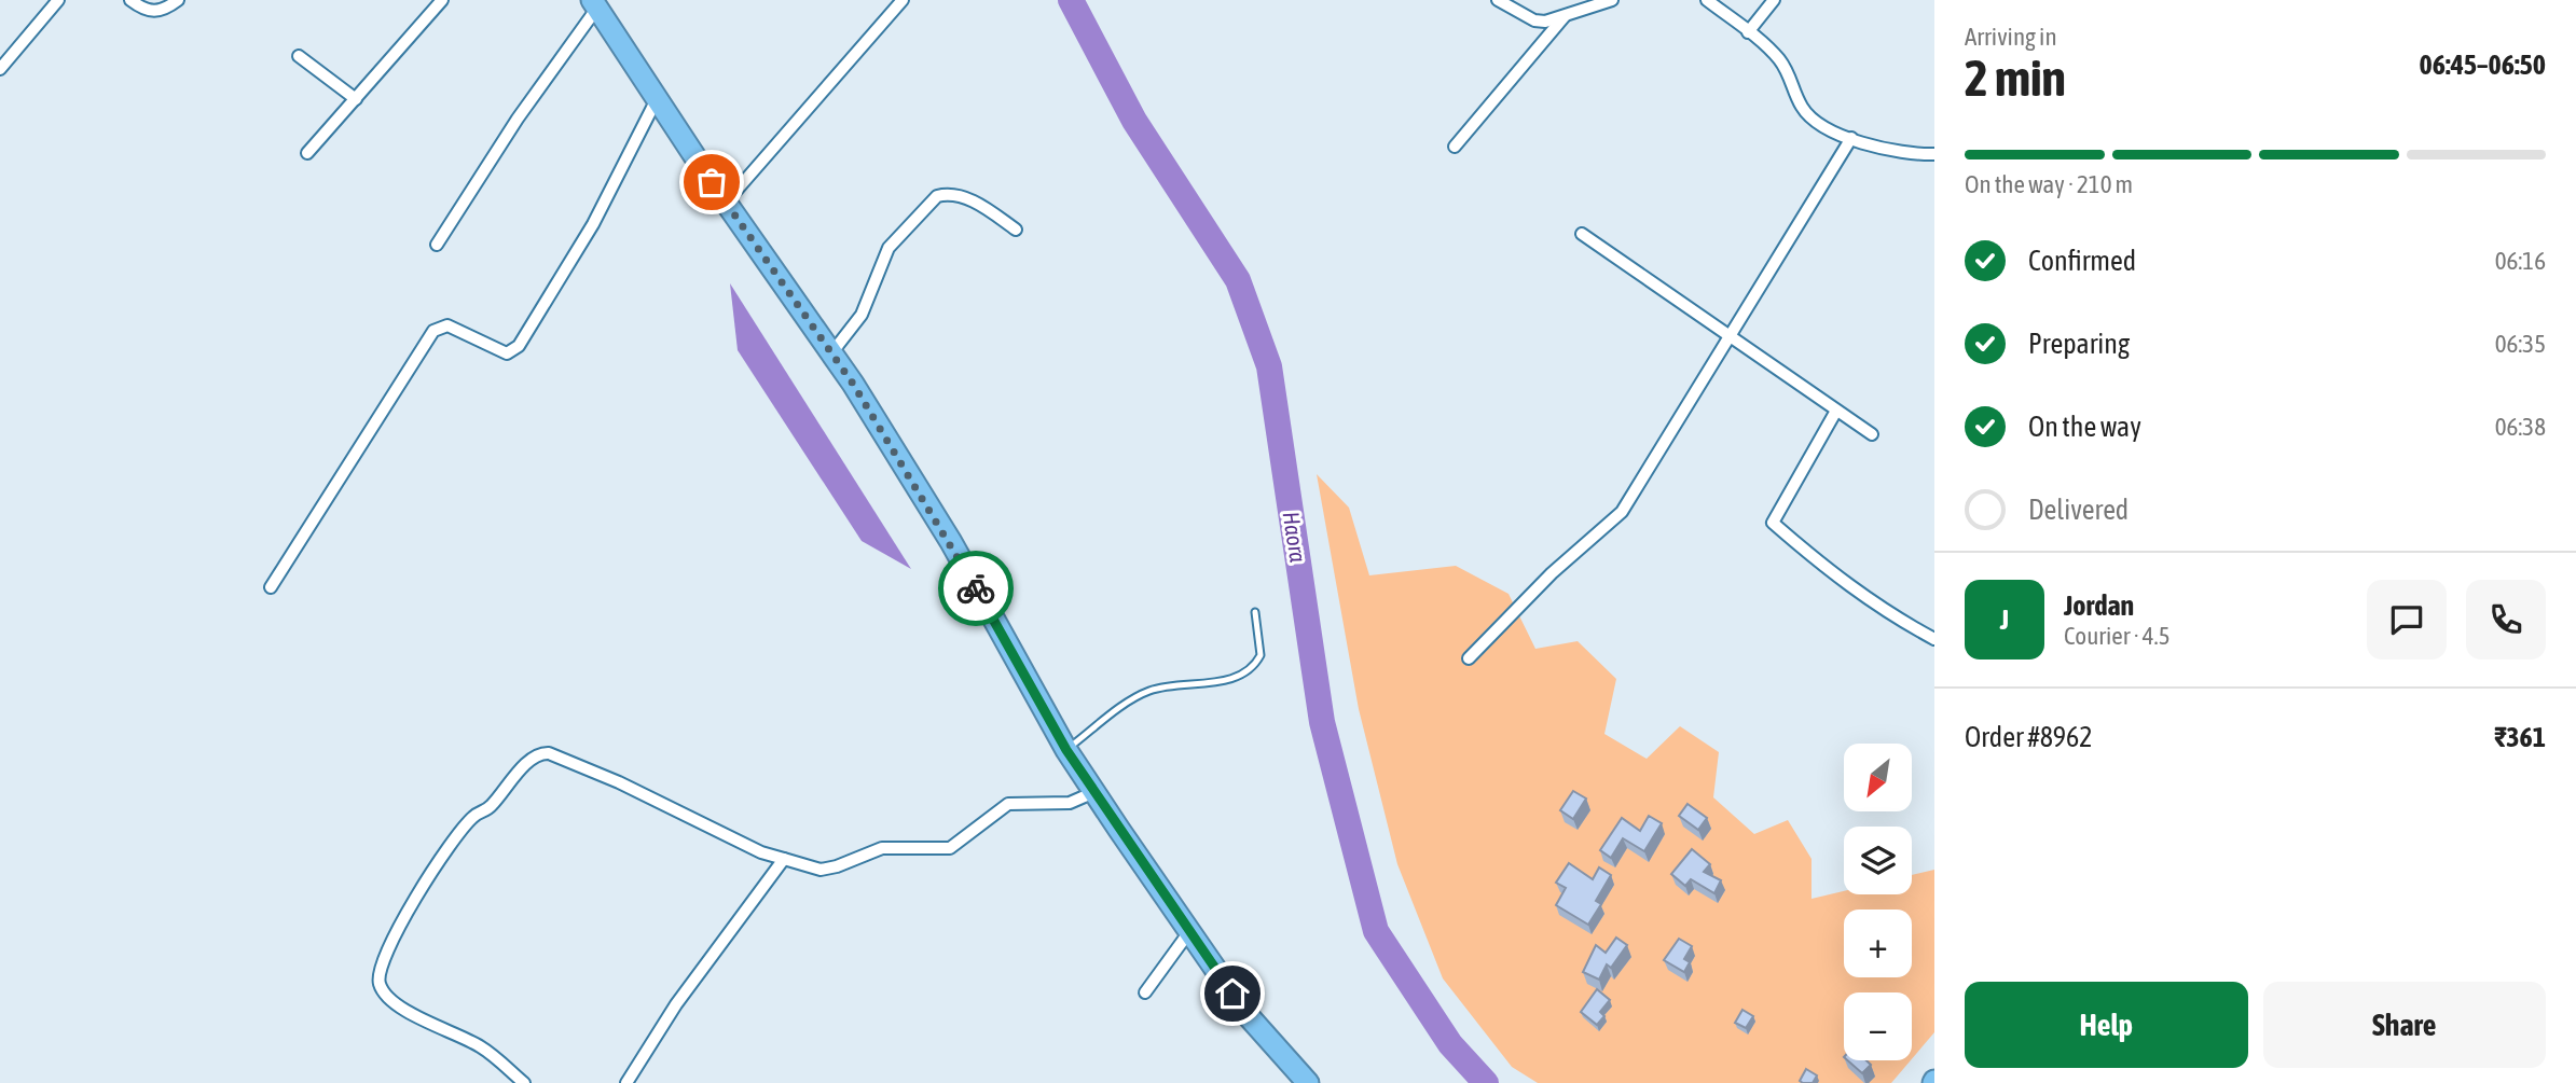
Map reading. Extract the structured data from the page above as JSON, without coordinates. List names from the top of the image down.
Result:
{
  "water": ["Haora"],
  "north": "bottom left",
  "page": {
    "heading": ["2 min", "Arriving in", "06:45–06:50"],
    "panel": [
      "Jordan",
      "Courier · 4.5",
      "Order #8962",
      "₹361"
    ],
    "bar": "On the way · 210 m",
    "list": [
      ["Confirmed", "06:16"],
      ["Preparing", "06:35"],
      ["On the way", "06:38"],
      "Delivered"
    ],
    "round": "J",
    "map_buttons": ["+", "−"],
    "buttons": ["Help", "Share"]
  }
}
